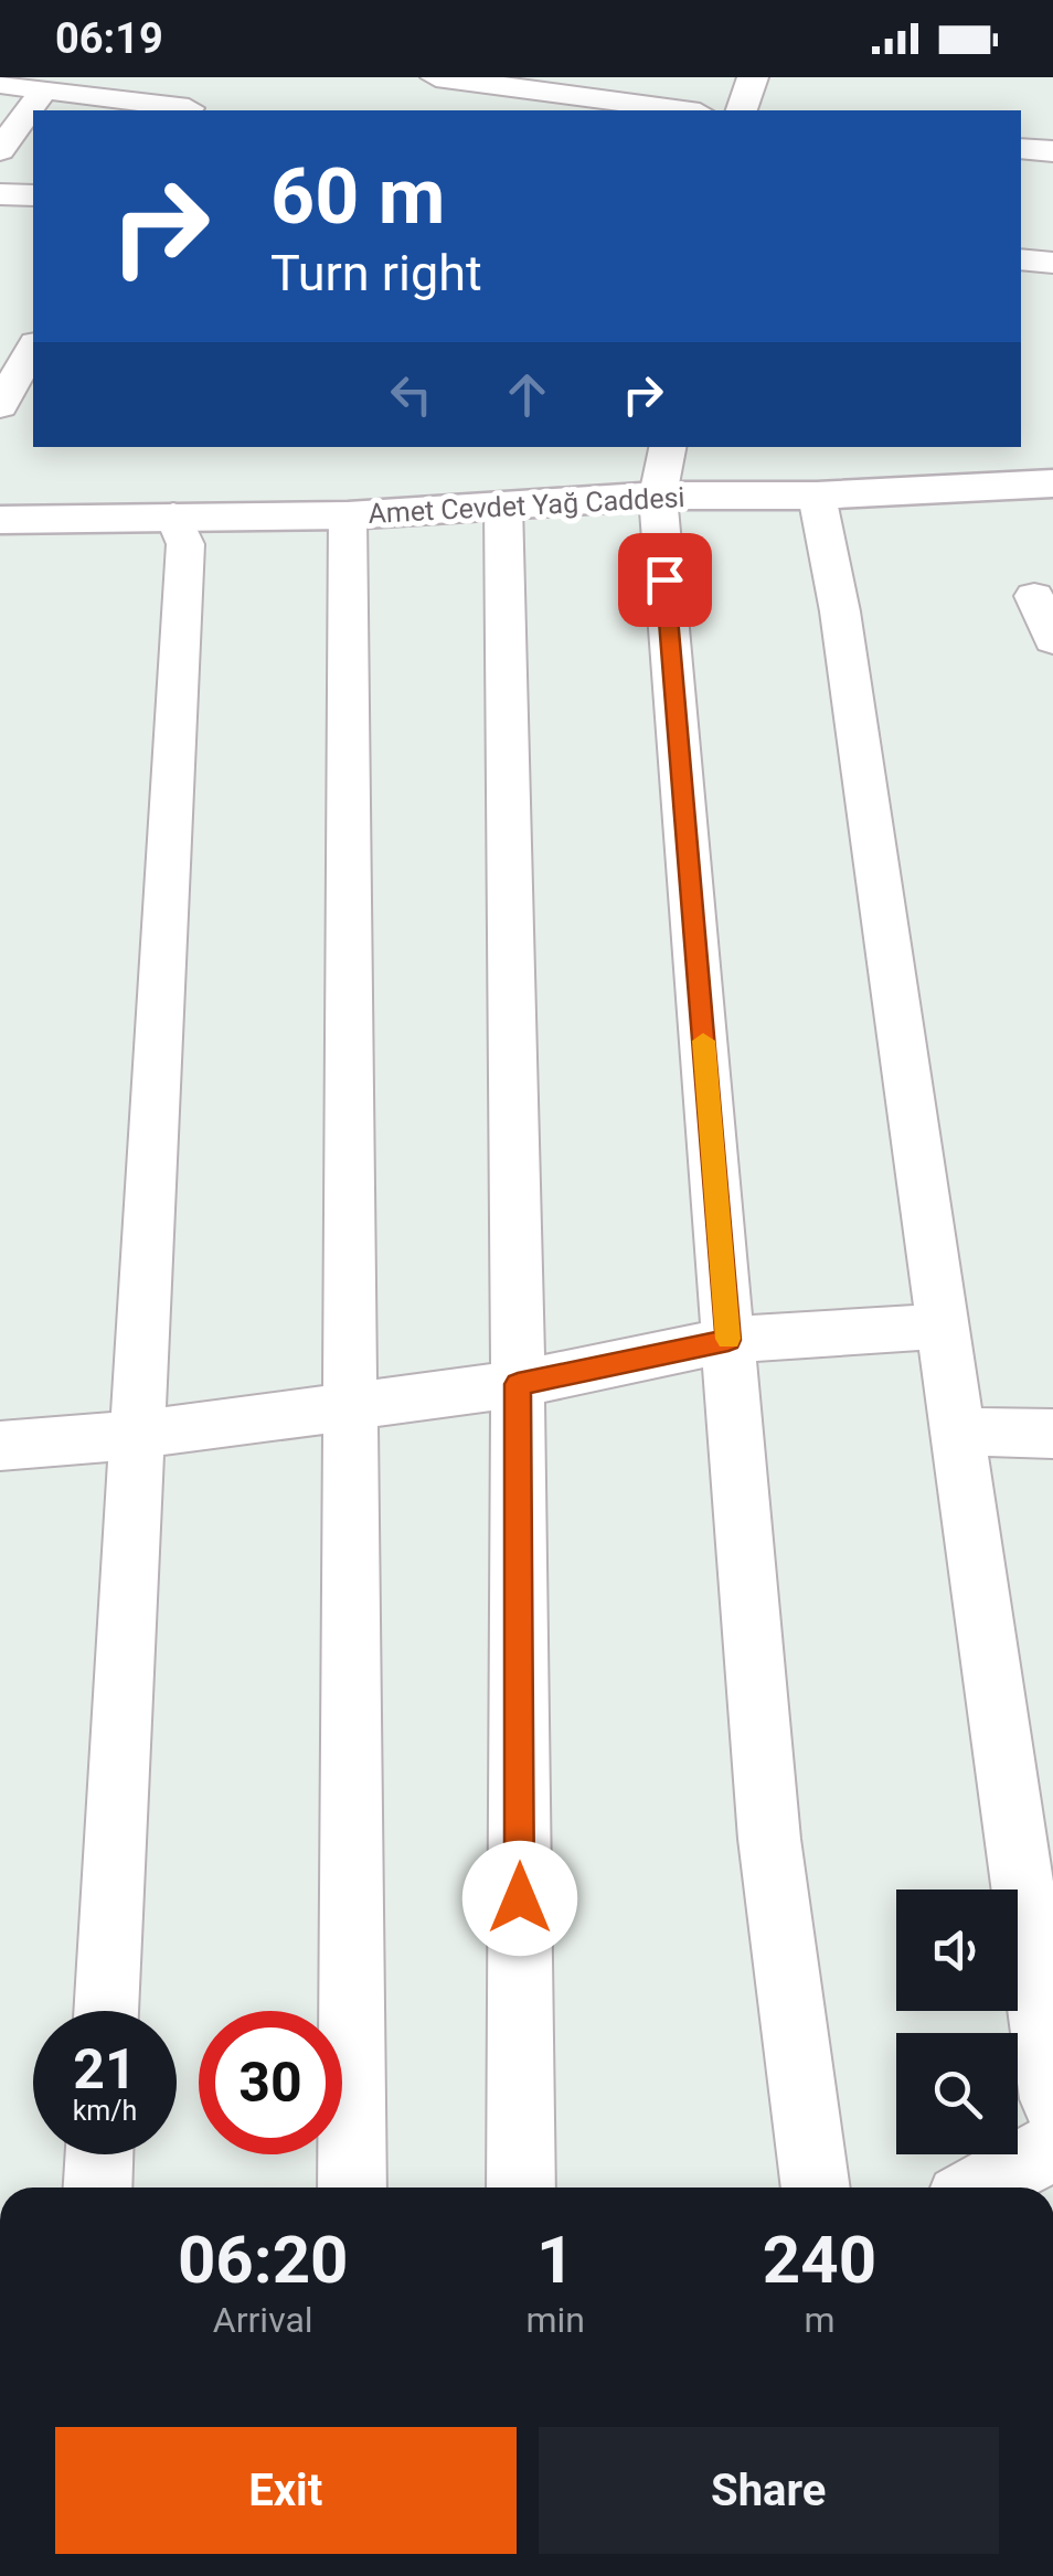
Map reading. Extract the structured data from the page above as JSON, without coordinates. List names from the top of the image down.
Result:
{
  "streets": {
    "street": ["Amet Cevdet Yağ Caddesi"]
  },
  "page": {
    "status": "06:19",
    "turn": ["60 m", "Turn right"],
    "speed": "21 km/h",
    "limit": "30",
    "eta": [
      "06:20",
      "Arrival",
      "1",
      "min",
      "240",
      "m"
    ],
    "buttons": ["Exit", "Share"]
  }
}
